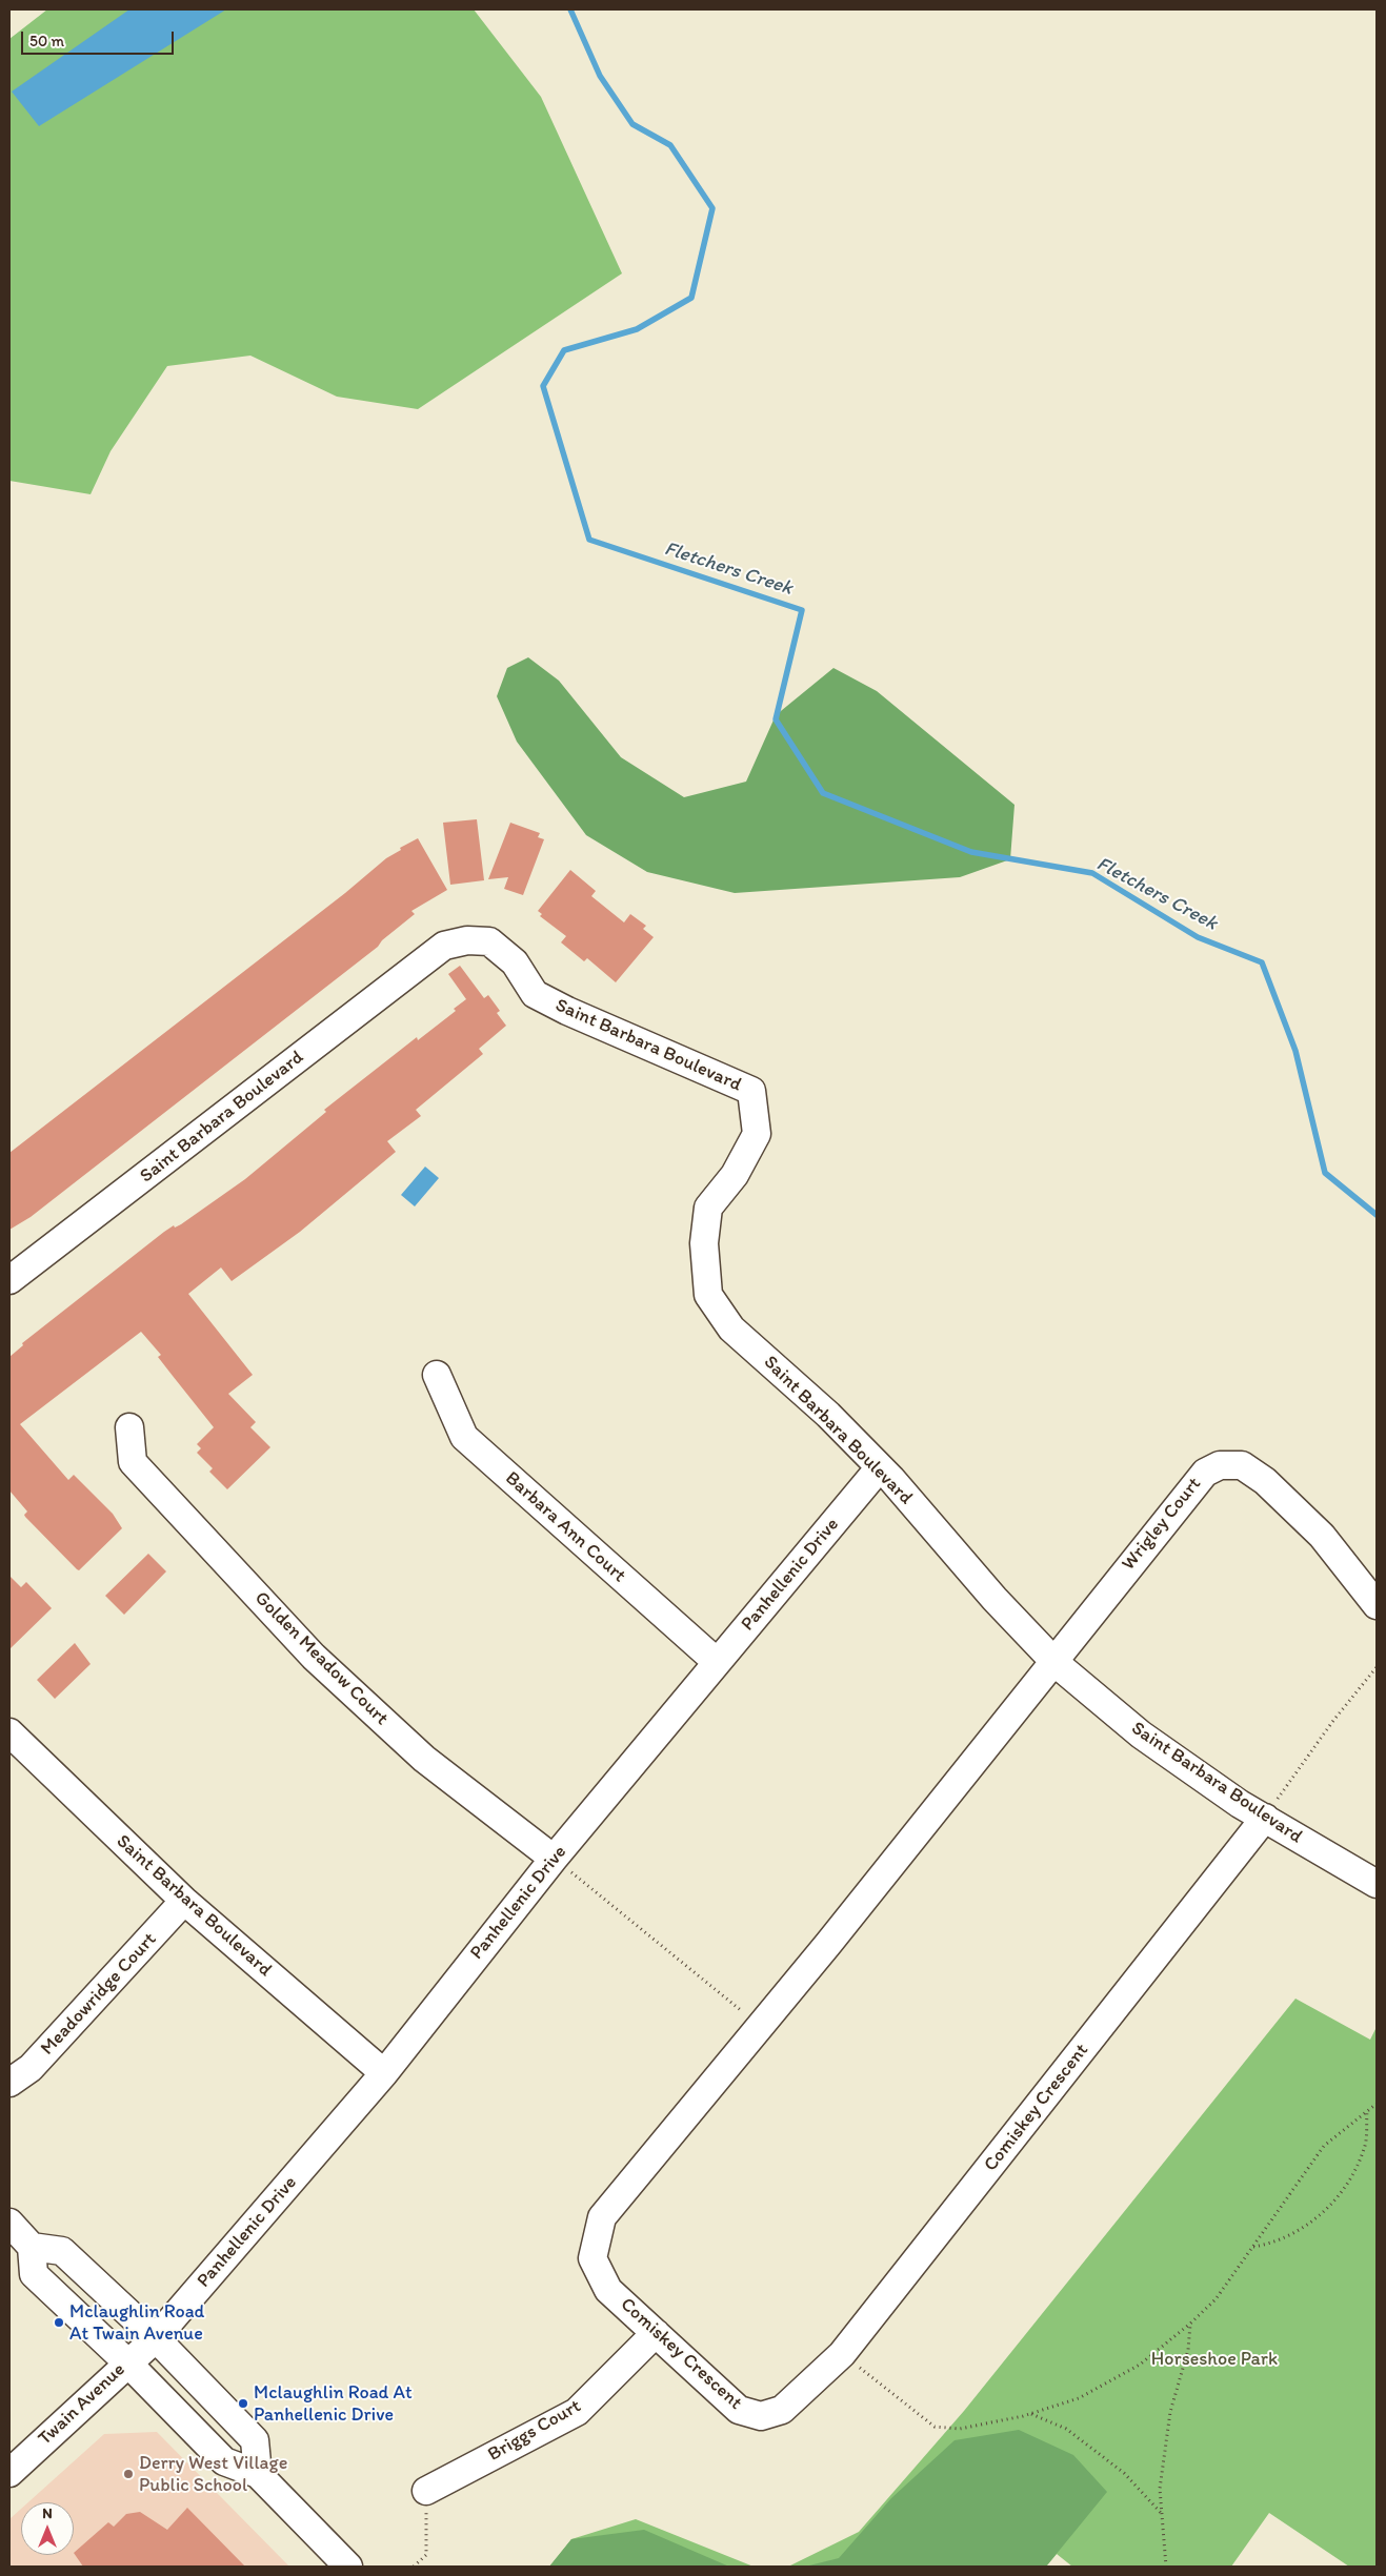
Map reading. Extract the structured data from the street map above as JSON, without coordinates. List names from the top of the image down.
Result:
{
  "streets": {
    "street": [
      "Saint Barbara Boulevard",
      "Wrigley Court",
      "Barbara Ann Court",
      "Panhellenic Drive",
      "Golden Meadow Court",
      "Meadowridge Court",
      "Comiskey Crescent",
      "Twain Avenue",
      "Briggs Court"
    ]
  },
  "crossings": [
    ["Saint Barbara Boulevard", "Wrigley Court"],
    ["Saint Barbara Boulevard", "Panhellenic Drive"],
    ["Saint Barbara Boulevard", "Meadowridge Court"],
    ["Saint Barbara Boulevard", "Comiskey Crescent"],
    ["Wrigley Court", "Comiskey Crescent"],
    ["Barbara Ann Court", "Panhellenic Drive"],
    ["Panhellenic Drive", "Golden Meadow Court"],
    ["Panhellenic Drive", "Twain Avenue"],
    ["Comiskey Crescent", "Briggs Court"]
  ],
  "water": ["Fletchers Creek"],
  "parks": ["Horseshoe Park"],
  "places": ["Mclaughlin Road At Twain Avenue", "Mclaughlin Road At Panhellenic Drive", "Derry West Village Public School"],
  "scale_bar": "50 m",
  "north": "top"
}
